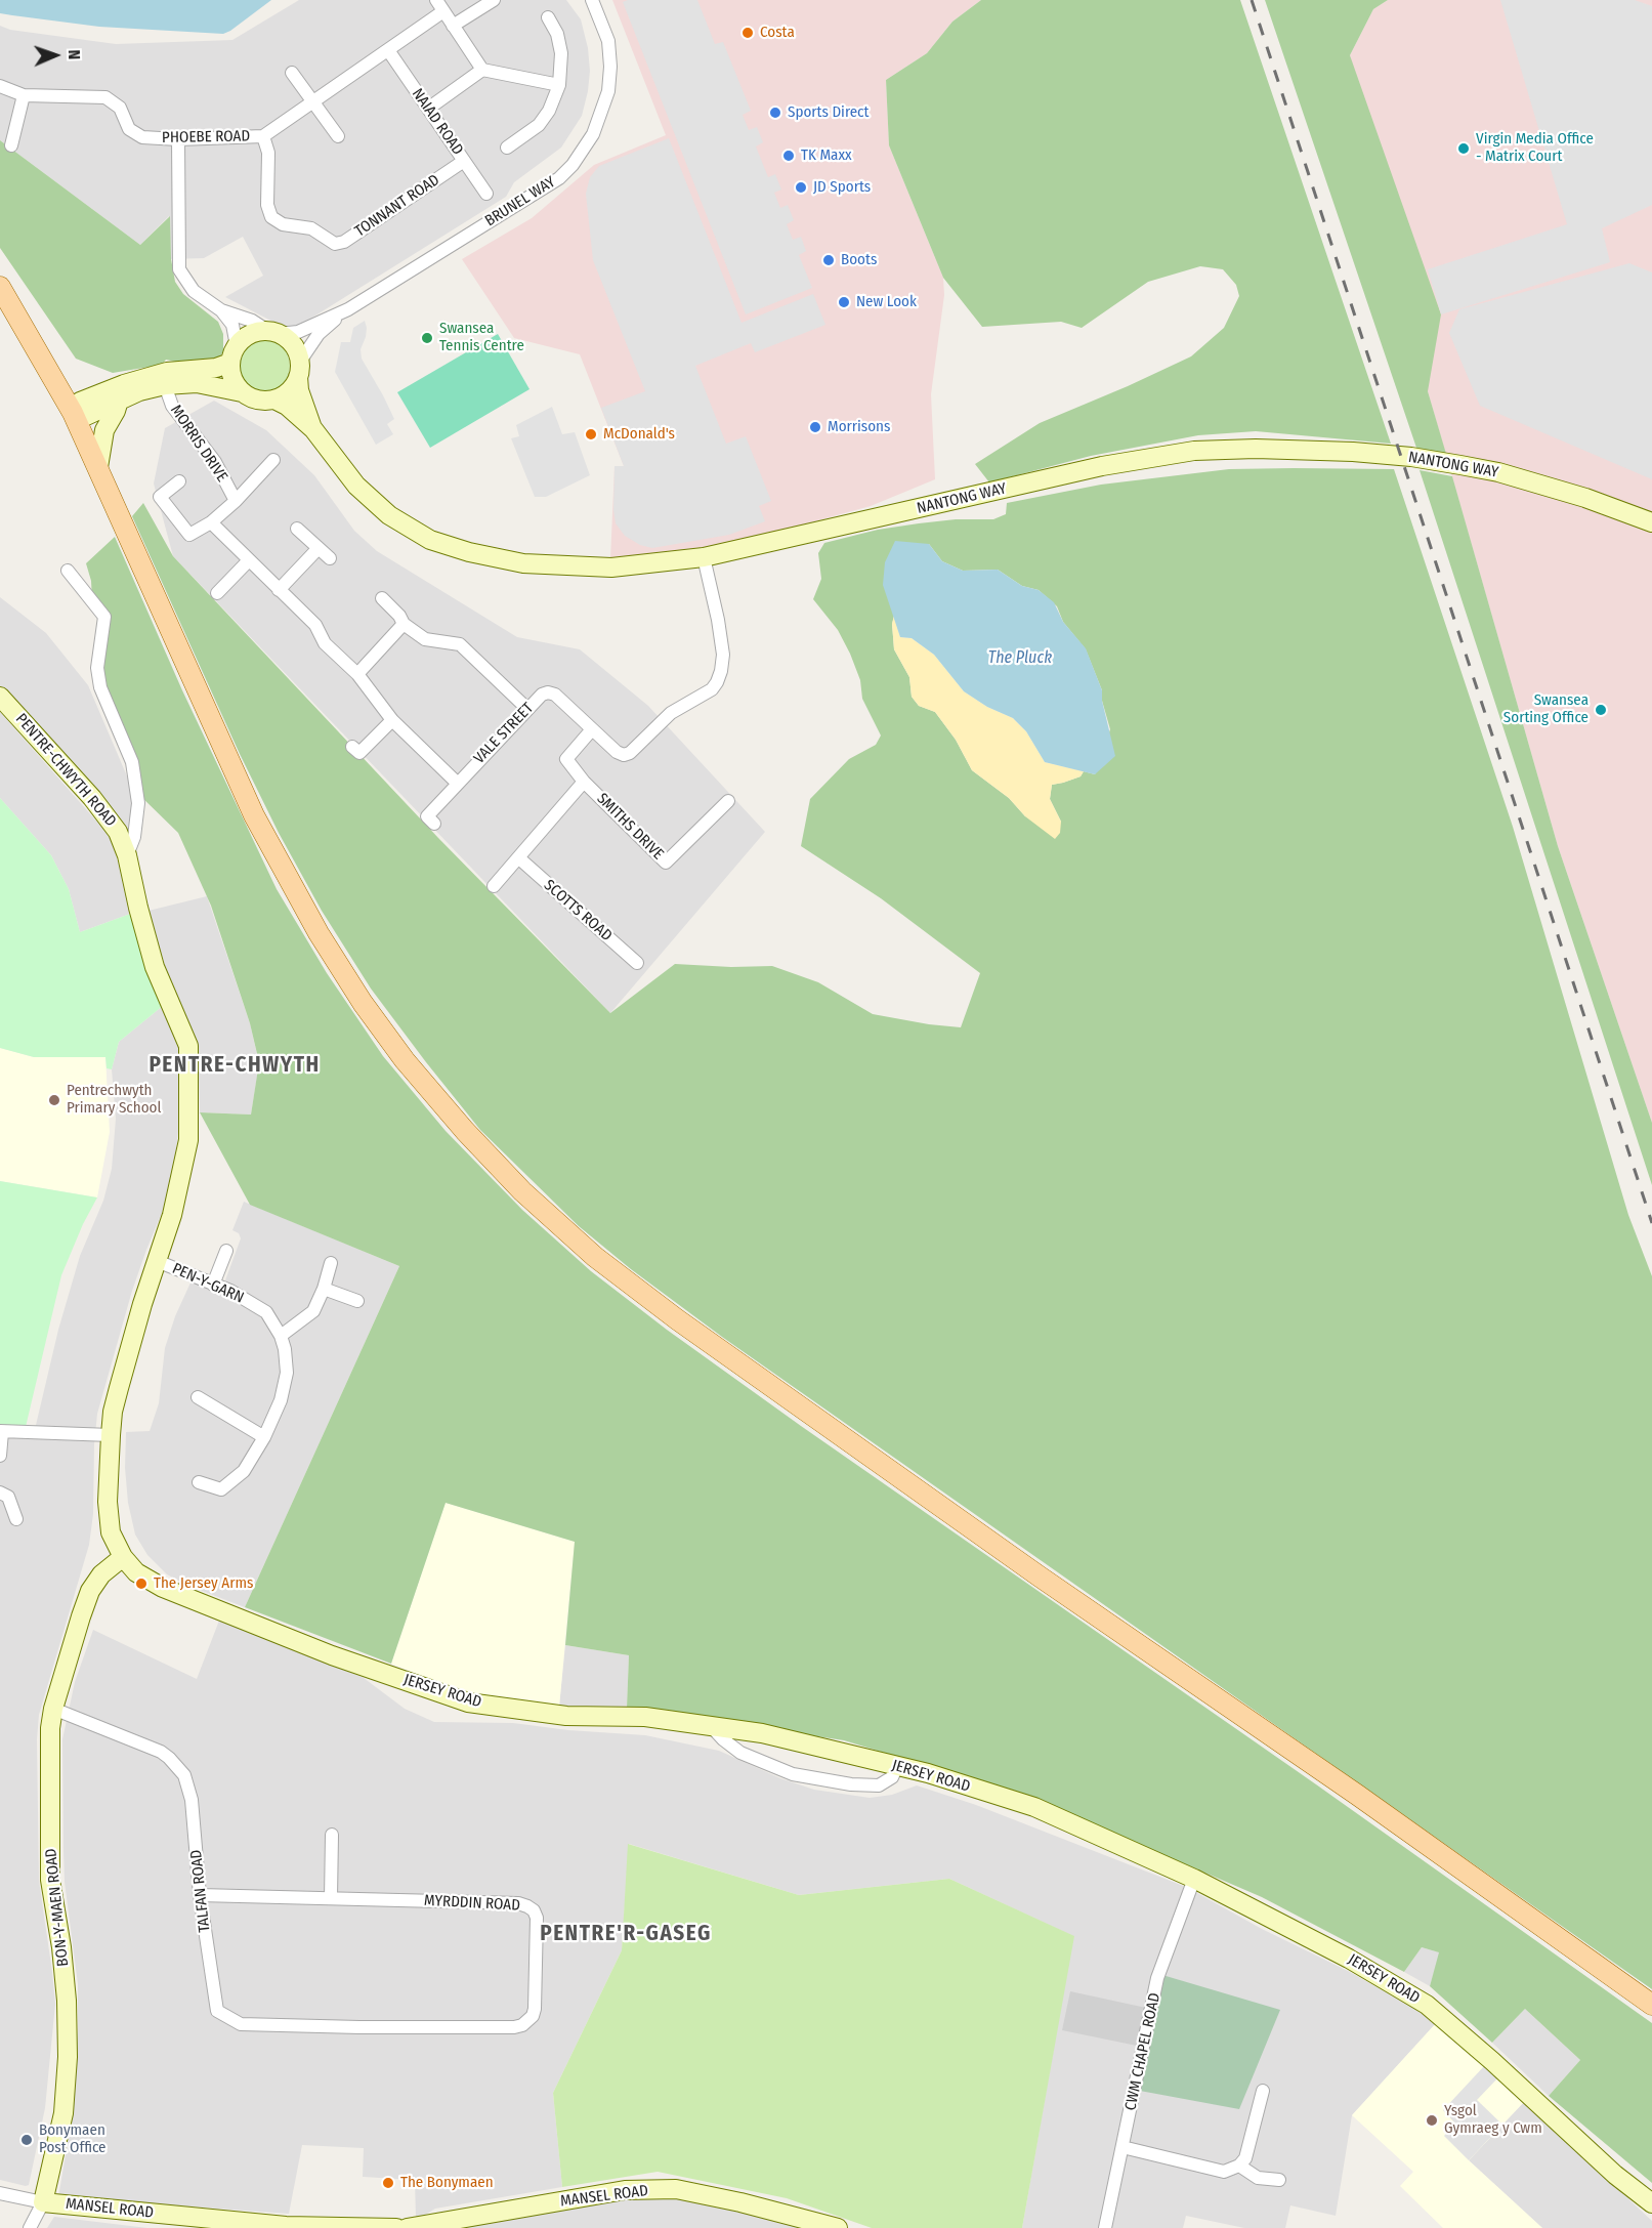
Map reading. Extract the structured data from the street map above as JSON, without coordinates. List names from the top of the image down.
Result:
{
  "streets": {
    "street": [
      "NAIAD ROAD",
      "PHOEBE ROAD",
      "BRUNEL WAY",
      "TONNANT ROAD",
      "MORRIS DRIVE",
      "NANTONG WAY",
      "VALE STREET",
      "PENTRE-CHWYTH ROAD",
      "SMITHS DRIVE",
      "SCOTTS ROAD",
      "PEN-Y-GARN",
      "JERSEY ROAD",
      "TALFAN ROAD",
      "MYRDDIN ROAD",
      "BON-Y-MAEN ROAD",
      "CWM CHAPEL ROAD",
      "MANSEL ROAD"
    ]
  },
  "crossings": [
    ["NAIAD ROAD", "PHOEBE ROAD"],
    ["NAIAD ROAD", "TONNANT ROAD"],
    ["PHOEBE ROAD", "TONNANT ROAD"],
    ["BRUNEL WAY", "NANTONG WAY"],
    ["NANTONG WAY", "VALE STREET"],
    ["PENTRE-CHWYTH ROAD", "PEN-Y-GARN"],
    ["PENTRE-CHWYTH ROAD", "JERSEY ROAD"],
    ["PENTRE-CHWYTH ROAD", "BON-Y-MAEN ROAD"],
    ["JERSEY ROAD", "BON-Y-MAEN ROAD"],
    ["JERSEY ROAD", "CWM CHAPEL ROAD"],
    ["TALFAN ROAD", "MYRDDIN ROAD"],
    ["TALFAN ROAD", "BON-Y-MAEN ROAD"],
    ["BON-Y-MAEN ROAD", "MANSEL ROAD"]
  ],
  "districts": ["PENTRE-CHWYTH", "PENTRE'R-GASEG"],
  "water": ["The Pluck"],
  "places": [
    "Costa",
    "Sports Direct",
    "Virgin Media Office - Matrix Court",
    "TK Maxx",
    "JD Sports",
    "Boots",
    "New Look",
    "Swansea Tennis Centre",
    "Morrisons",
    "McDonald's",
    "Swansea Sorting Office",
    "Pentrechwyth Primary School",
    "The Jersey Arms",
    "Ysgol Gymraeg y Cwm",
    "Bonymaen Post Office",
    "The Bonymaen"
  ],
  "north": "right"
}
